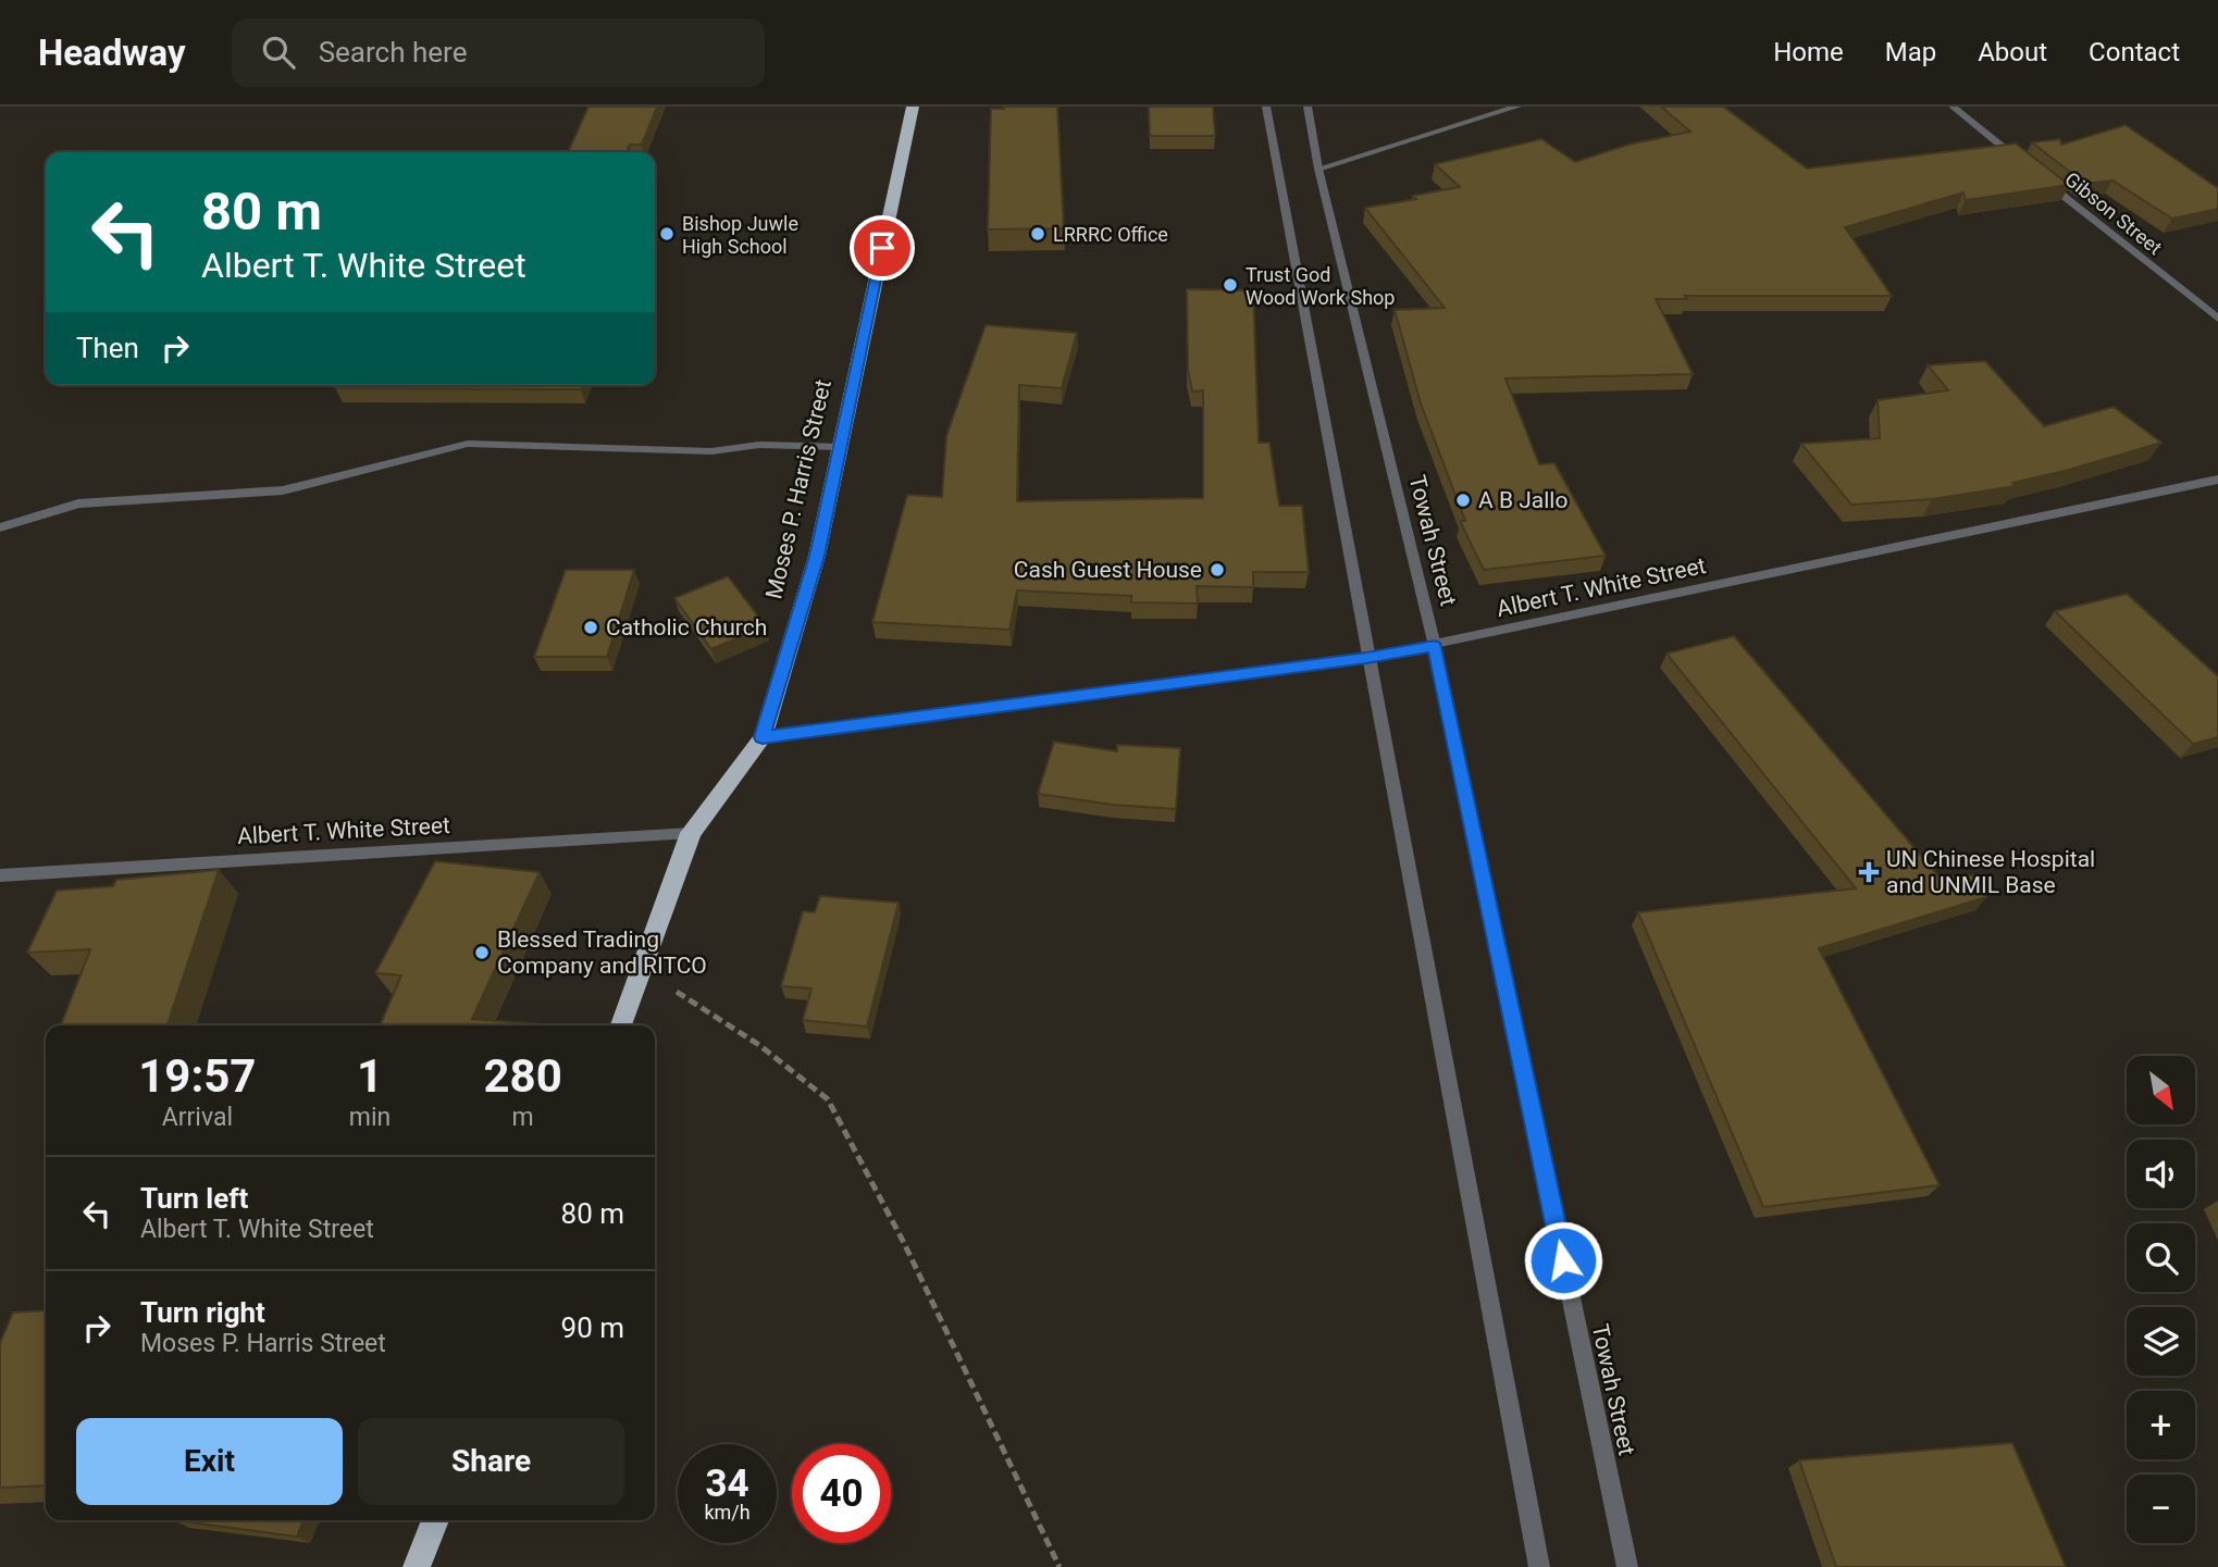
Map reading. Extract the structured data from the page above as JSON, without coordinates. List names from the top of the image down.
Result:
{
  "streets": {
    "highway": ["Moses P. Harris Street"],
    "street": ["Gibson Street", "Towah Street", "Albert T. White Street"]
  },
  "crossings": [
    ["Moses P. Harris Street", "Albert T. White Street"],
    ["Towah Street", "Albert T. White Street"]
  ],
  "places": {
    "other": [
      "Bishop Juwle High School",
      "LRRRC Office",
      "Trust God Wood Work Shop",
      "A B Jallo",
      "Cash Guest House",
      "Catholic Church",
      "Blessed Trading Company and RITCO"
    ],
    "health": ["UN Chinese Hospital and UNMIL Base"]
  },
  "north": "bottom right",
  "page": {
    "header": "Headway",
    "search": "Search here",
    "nav": [
      "Home",
      "Map",
      "About",
      "Contact"
    ],
    "turn": ["80 m", "Albert T. White Street"],
    "then": "Then",
    "eta": [
      "19:57",
      "Arrival",
      "1",
      "min",
      "280",
      "m"
    ],
    "map_buttons": ["+", "−"],
    "list": [
      {
        "name": "Turn left",
        "note": "Albert T. White Street",
        "value": "80 m"
      },
      {
        "name": "Turn right",
        "note": "Moses P. Harris Street",
        "value": "90 m"
      }
    ],
    "buttons": ["Exit", "Share"],
    "speed": "34 km/h",
    "limit": "40"
  }
}
